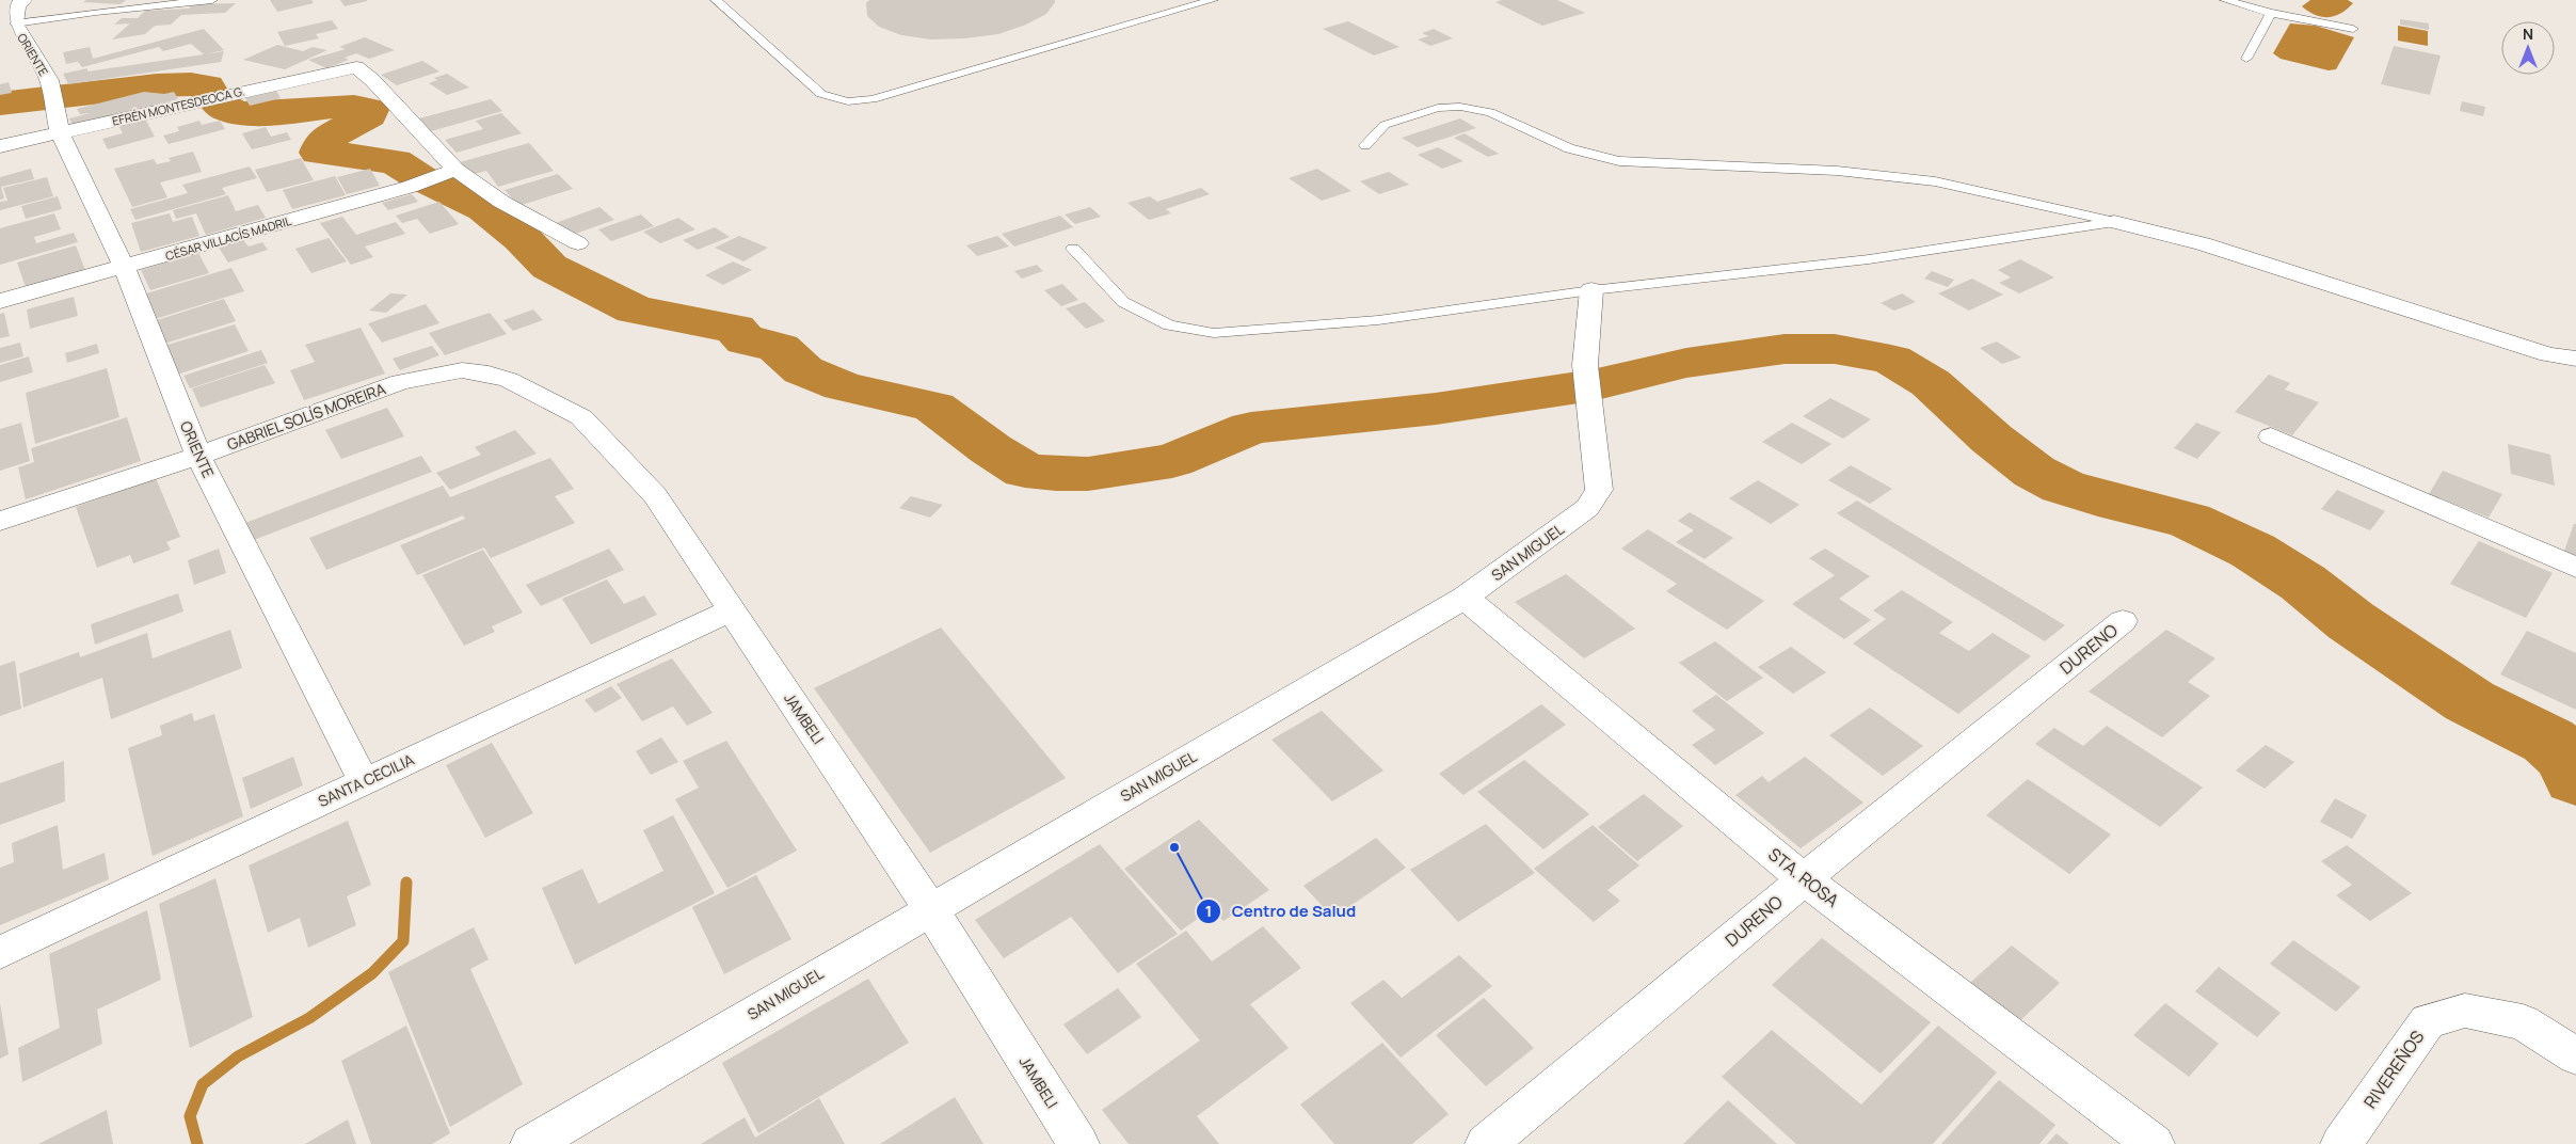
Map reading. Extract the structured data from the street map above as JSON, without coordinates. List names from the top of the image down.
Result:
{
  "streets": {
    "street": [
      "ORIENTE",
      "EFRÉN MONTESDEOCA G.",
      "CÉSAR VILLACÍS MADRIL",
      "GABRIEL SOLÍS MOREIRA",
      "SAN MIGUEL",
      "DURENO",
      "JAMBELI",
      "SANTA CECILIA",
      "STA. ROSA",
      "RIVEREÑOS"
    ]
  },
  "crossings": [
    ["ORIENTE", "EFRÉN MONTESDEOCA G."],
    ["ORIENTE", "CÉSAR VILLACÍS MADRIL"],
    ["ORIENTE", "GABRIEL SOLÍS MOREIRA"],
    ["ORIENTE", "SANTA CECILIA"],
    ["EFRÉN MONTESDEOCA G.", "CÉSAR VILLACÍS MADRIL"],
    ["GABRIEL SOLÍS MOREIRA", "JAMBELI"],
    ["SAN MIGUEL", "JAMBELI"],
    ["SAN MIGUEL", "STA. ROSA"],
    ["DURENO", "STA. ROSA"],
    ["JAMBELI", "SANTA CECILIA"]
  ],
  "places": ["Centro de Salud"],
  "north": "top"
}
